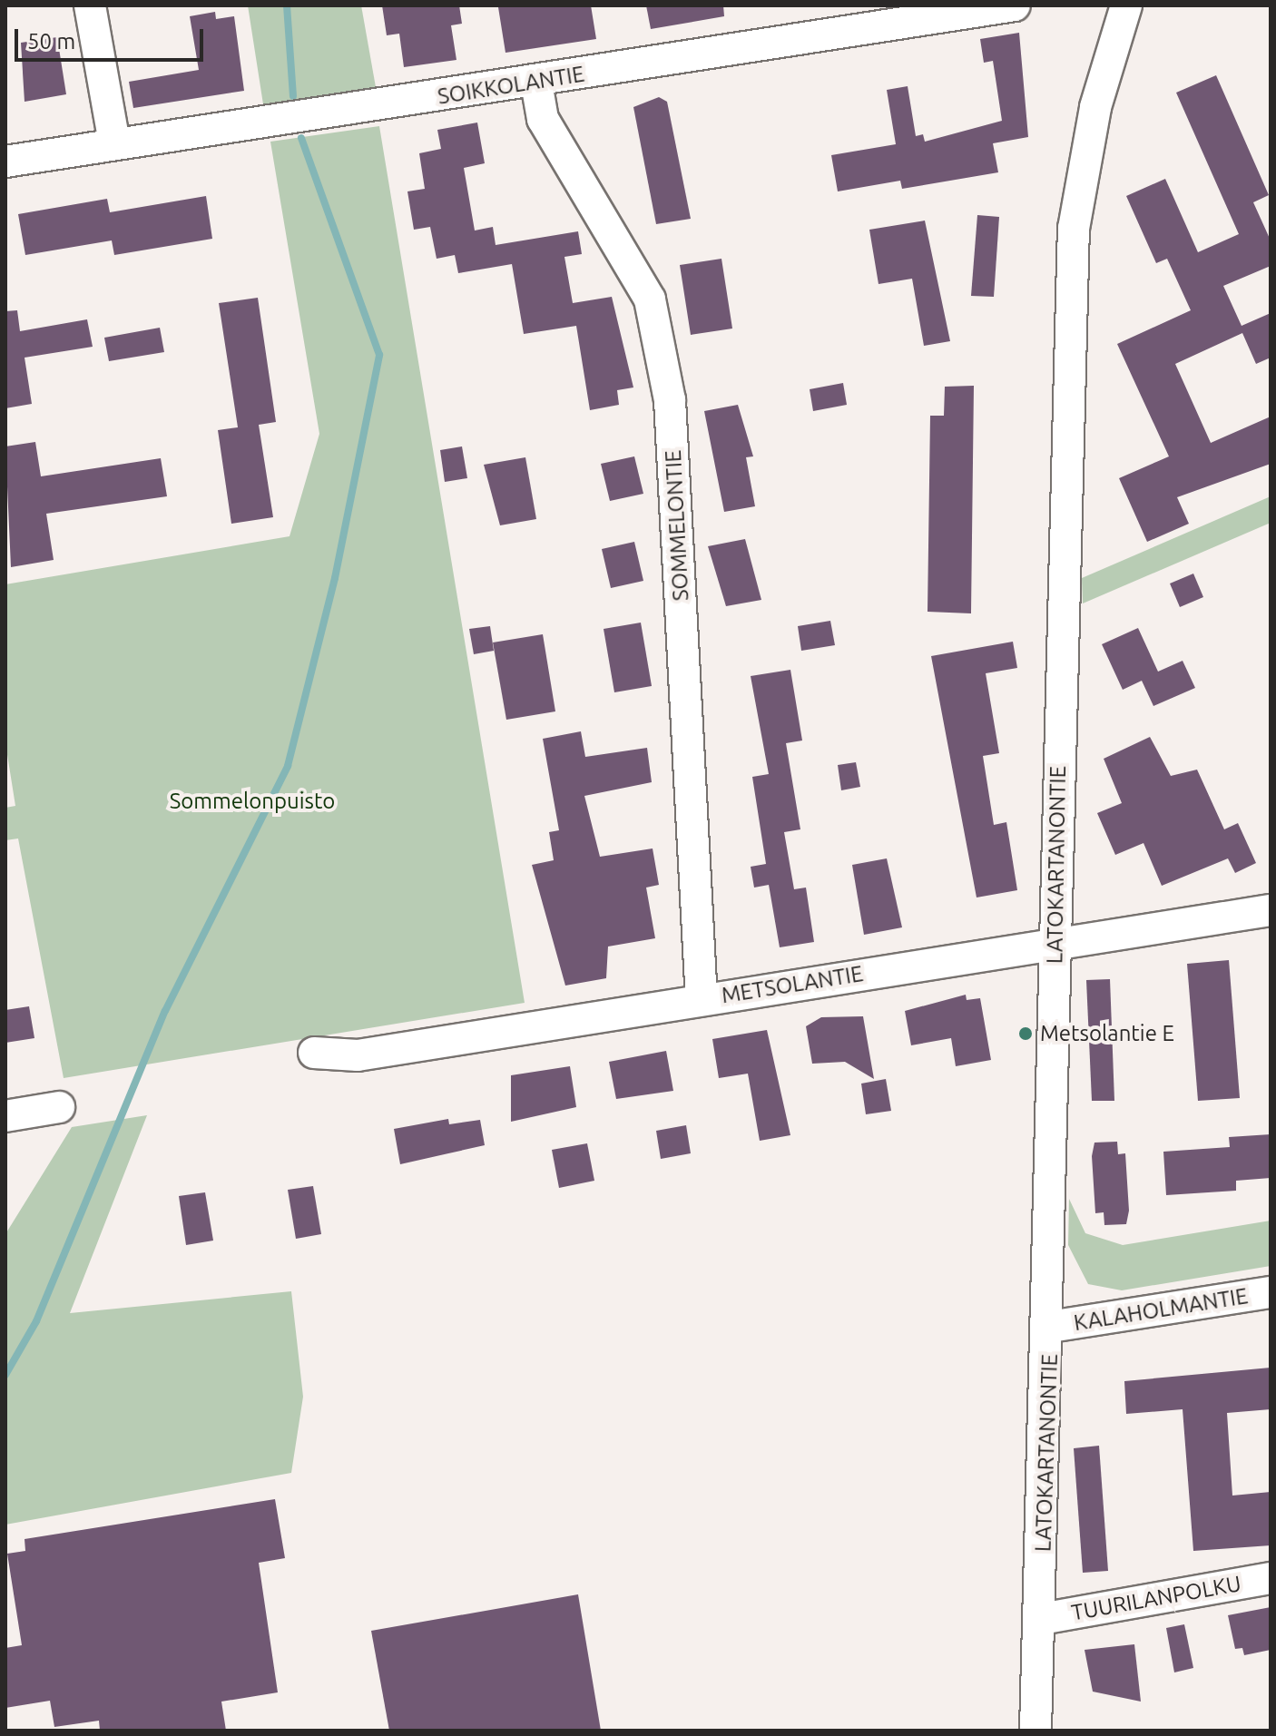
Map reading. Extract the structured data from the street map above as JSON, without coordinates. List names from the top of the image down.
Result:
{
  "streets": {
    "street": [
      "SOIKKOLANTIE",
      "SOMMELONTIE",
      "LATOKARTANONTIE",
      "METSOLANTIE",
      "KALAHOLMANTIE",
      "TUURILANPOLKU"
    ]
  },
  "crossings": [
    ["SOIKKOLANTIE", "SOMMELONTIE"],
    ["SOMMELONTIE", "METSOLANTIE"],
    ["LATOKARTANONTIE", "METSOLANTIE"],
    ["LATOKARTANONTIE", "KALAHOLMANTIE"],
    ["LATOKARTANONTIE", "TUURILANPOLKU"]
  ],
  "parks": ["Sommelonpuisto"],
  "places": ["Metsolantie E"],
  "scale_bar": "50 m"
}
